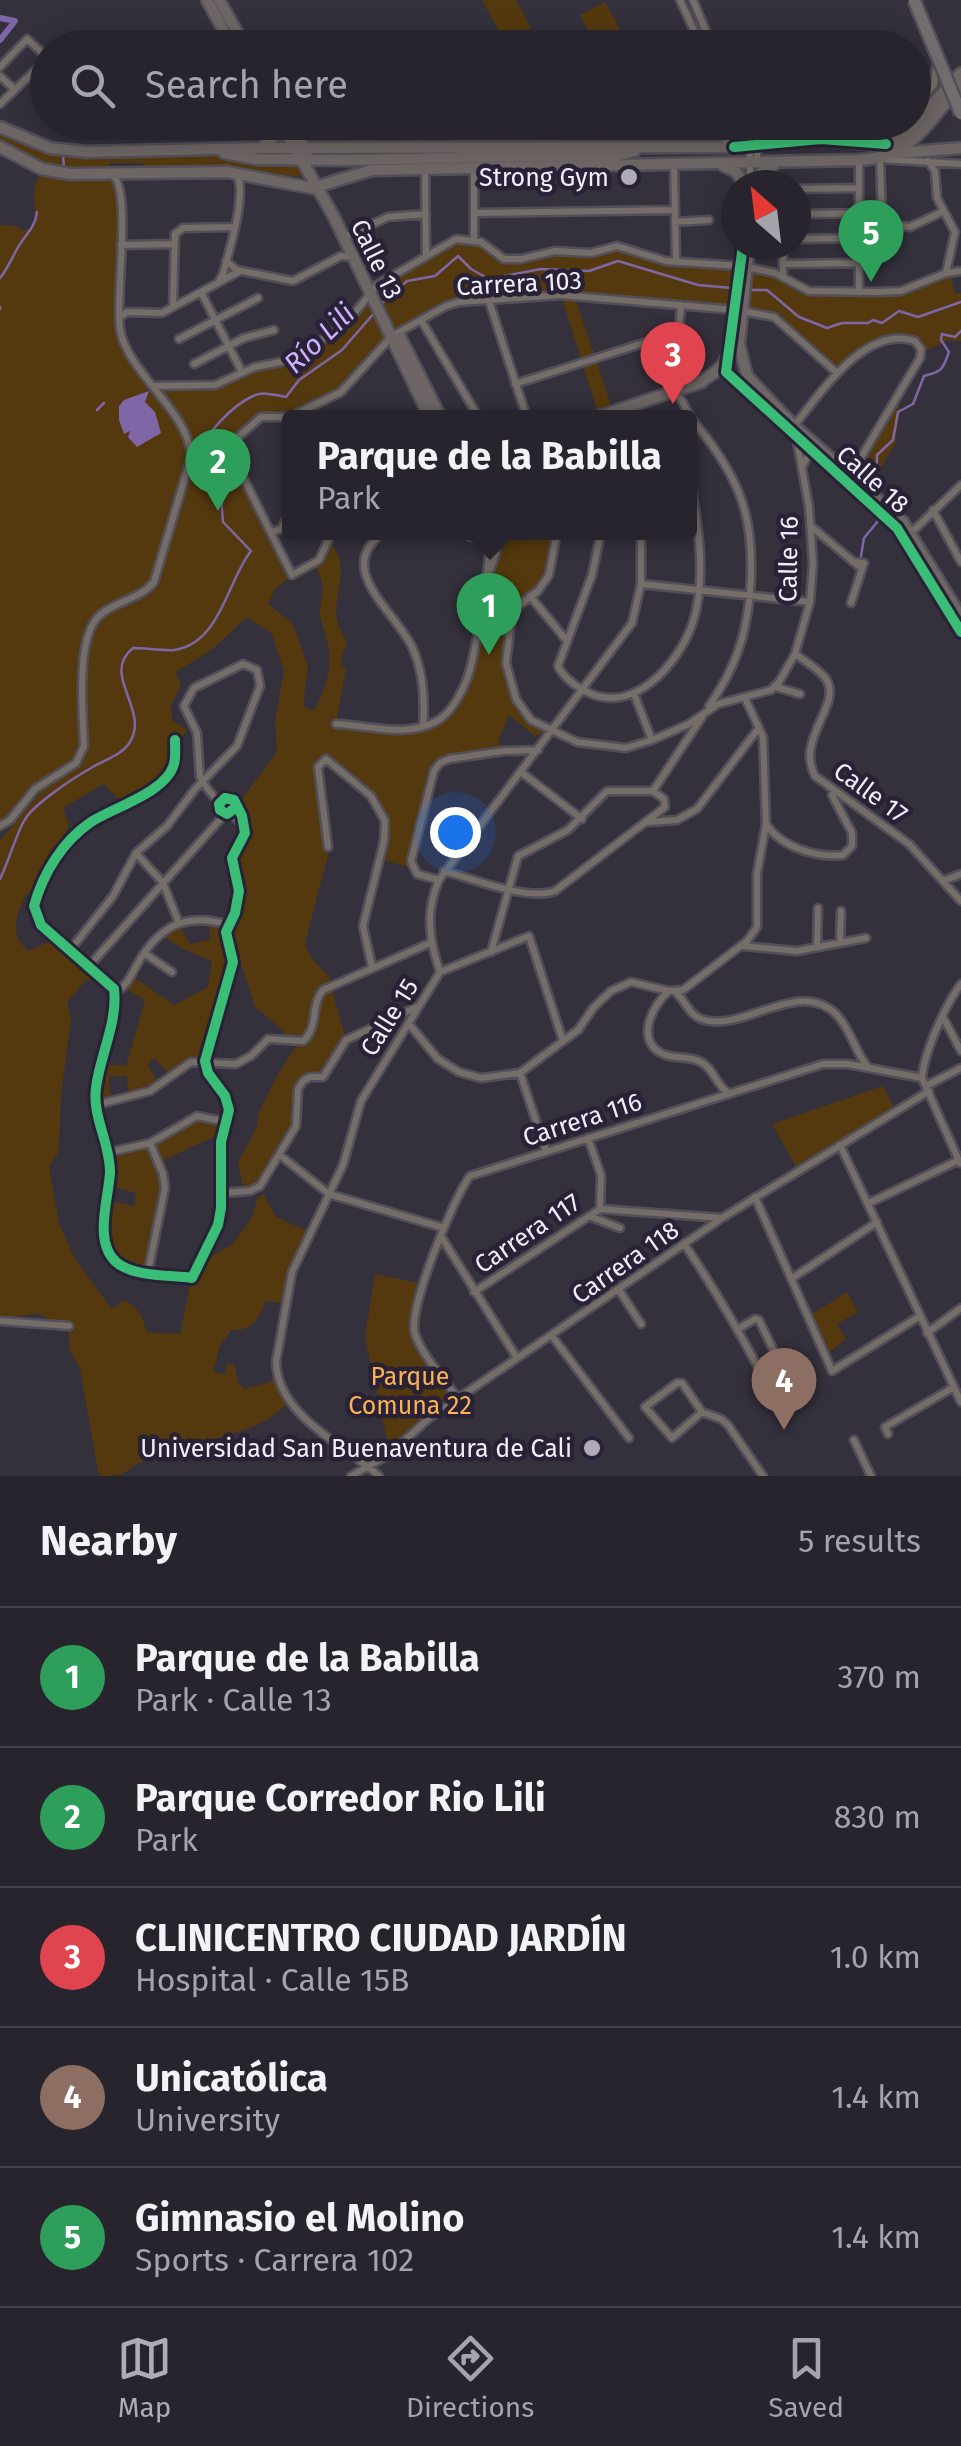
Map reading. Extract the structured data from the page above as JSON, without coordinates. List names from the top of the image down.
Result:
{
  "streets": {
    "main road": ["Calle 13", "Calle 18"],
    "street": [
      "Carrera 103",
      "Calle 16",
      "Calle 17",
      "Calle 15",
      "Carrera 116",
      "Carrera 117",
      "Carrera 118"
    ]
  },
  "crossings": [
    ["Calle 13", "Carrera 103"],
    ["Calle 18", "Calle 16"],
    ["Calle 16", "Calle 17"],
    ["Calle 15", "Carrera 118"],
    ["Carrera 116", "Carrera 118"],
    ["Carrera 117", "Carrera 118"]
  ],
  "water": ["Río Lili"],
  "parks": ["Parque Comuna 22"],
  "places": ["Strong Gym", "Universidad San Buenaventura de Cali"],
  "north": "top left",
  "page": {
    "search": "Search here",
    "pins": [
      "5",
      "3",
      "2",
      "1",
      "4"
    ],
    "popup": ["Parque de la Babilla", "Park"],
    "heading": ["Nearby", "5 results"],
    "list": [
      {
        "mark": "1",
        "name": "Parque de la Babilla",
        "note": "Park · Calle 13",
        "value": "370 m"
      },
      {
        "mark": "2",
        "name": "Parque Corredor Rio Lili",
        "note": "Park",
        "value": "830 m"
      },
      {
        "mark": "3",
        "name": "CLINICENTRO CIUDAD JARDÍN",
        "note": "Hospital · Calle 15B",
        "value": "1.0 km"
      },
      {
        "mark": "4",
        "name": "Unicatólica",
        "note": "University",
        "value": "1.4 km"
      },
      {
        "mark": "5",
        "name": "Gimnasio el Molino",
        "note": "Sports · Carrera 102",
        "value": "1.4 km"
      }
    ],
    "nav": ["Map", "Directions", "Saved"]
  }
}
